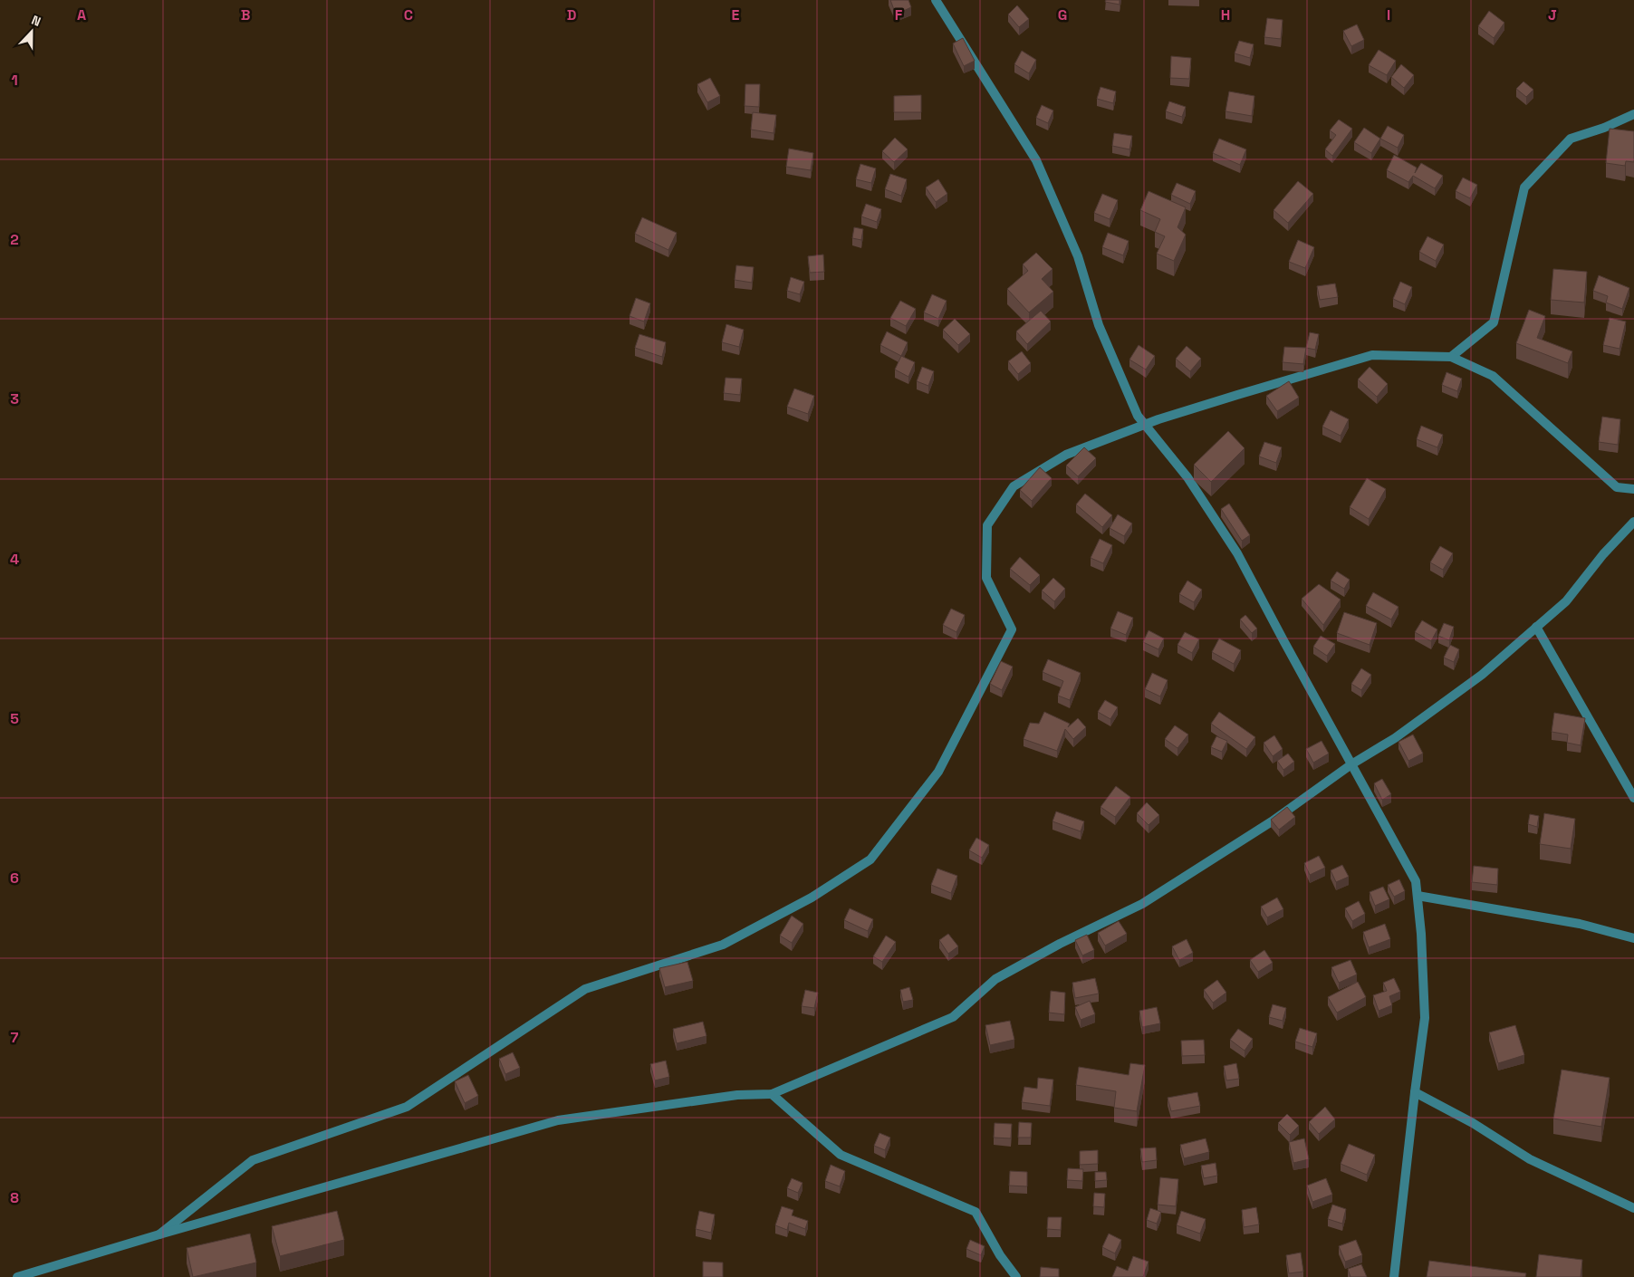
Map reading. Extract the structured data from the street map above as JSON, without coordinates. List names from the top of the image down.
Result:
{
  "north": "top",
  "grid": {
    "columns": [
      "A",
      "B",
      "C",
      "D",
      "E",
      "F",
      "G",
      "H",
      "I",
      "J"
    ],
    "rows": [
      "1",
      "2",
      "3",
      "4",
      "5",
      "6",
      "7",
      "8"
    ]
  }
}
